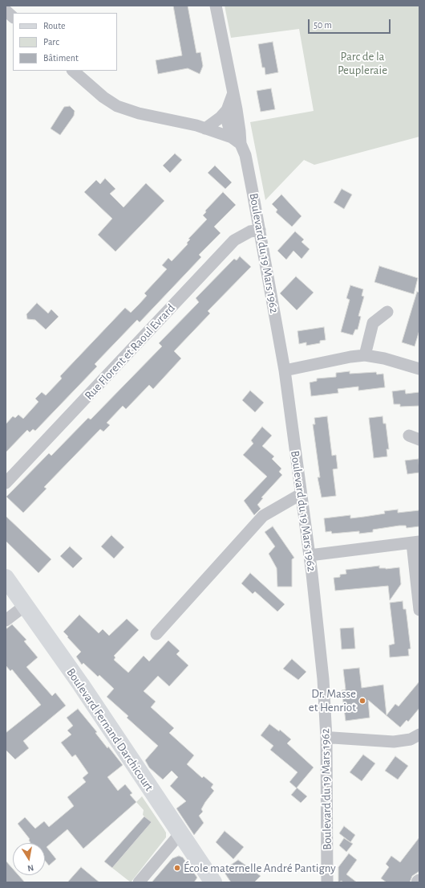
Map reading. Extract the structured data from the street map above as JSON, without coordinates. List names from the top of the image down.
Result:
{
  "streets": {
    "main road": ["Boulevard Fernand Darchicourt"],
    "street": ["Boulevard du 19 Mars 1962", "Rue Florent et Raoul Evrard"]
  },
  "crossings": [
    ["Boulevard du 19 Mars 1962", "Rue Florent et Raoul Evrard"]
  ],
  "parks": ["Parc de la Peupleraie"],
  "places": ["Dr. Masse et Henriot", "École maternelle André Pantigny"],
  "legend": ["Route", "Parc", "Bâtiment"],
  "scale_bar": "50 m",
  "north": "bottom"
}
